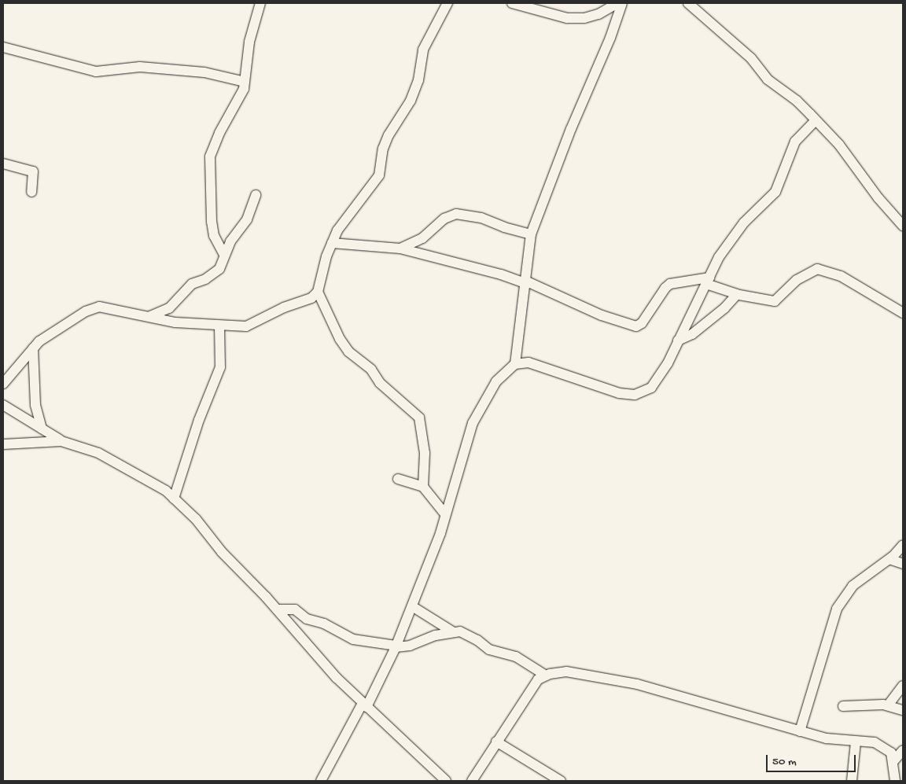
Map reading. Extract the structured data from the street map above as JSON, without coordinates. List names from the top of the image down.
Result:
{
  "scale_bar": "50 m"
}
